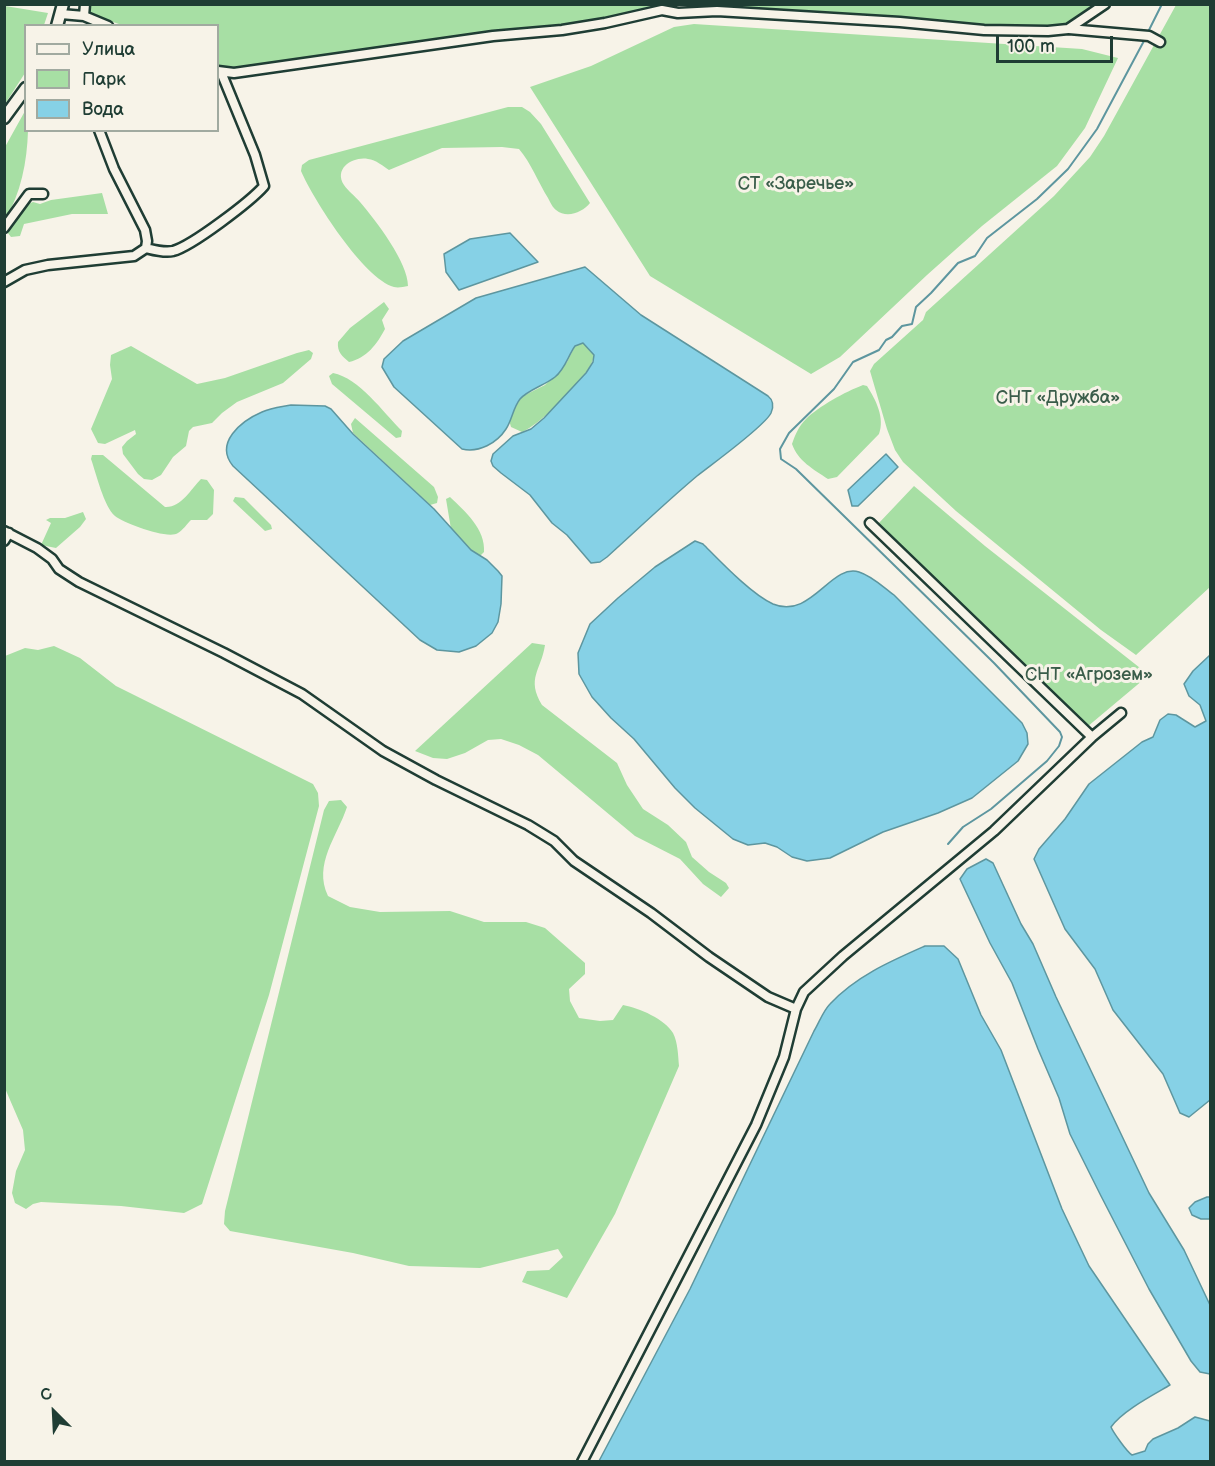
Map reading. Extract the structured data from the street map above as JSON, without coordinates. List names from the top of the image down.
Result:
{
  "parks": ["СТ «Заречье»", "СНТ «Дружба»", "СНТ «Агрозем»"],
  "legend": ["Улица", "Парк", "Вода"],
  "scale_bar": "100 m",
  "north": "top left"
}
